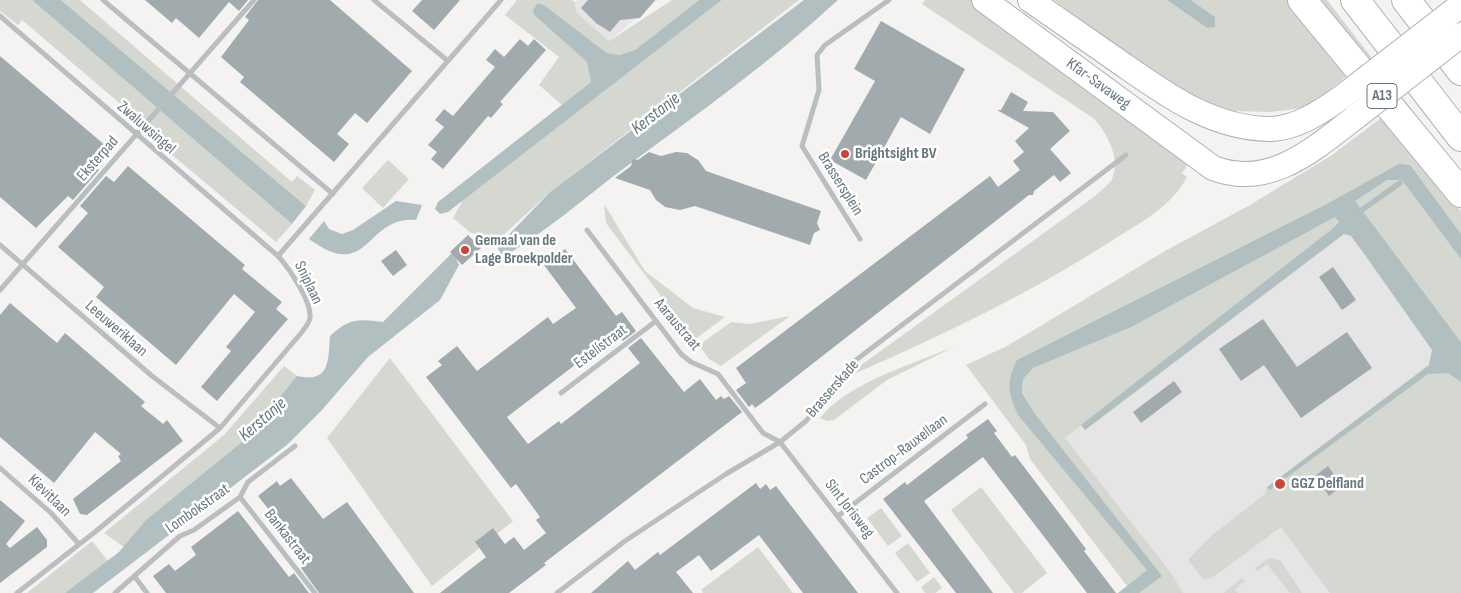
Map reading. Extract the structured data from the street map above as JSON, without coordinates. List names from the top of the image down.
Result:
{
  "streets": {
    "highway": ["A13"],
    "main road": ["Kfar-Savaweg"],
    "street": [
      "Zwaluwsingel",
      "Eksterpad",
      "Brassersplein",
      "Sniplaan",
      "Aaraustraat",
      "Leeuweriklaan",
      "Estelístraat",
      "Brasserskade",
      "Castrop-Rauxellaan",
      "Kievitlaan",
      "Lombokstraat",
      "Sint Jorisweg",
      "Bankastraat"
    ]
  },
  "crossings": [
    ["Zwaluwsingel", "Eksterpad"],
    ["Zwaluwsingel", "Sniplaan"],
    ["Eksterpad", "Leeuweriklaan"],
    ["Sniplaan", "Leeuweriklaan"],
    ["Sniplaan", "Kievitlaan"],
    ["Aaraustraat", "Estelístraat"],
    ["Aaraustraat", "Brasserskade"],
    ["Aaraustraat", "Sint Jorisweg"],
    ["Brasserskade", "Sint Jorisweg"],
    ["Castrop-Rauxellaan", "Sint Jorisweg"],
    ["Lombokstraat", "Bankastraat"]
  ],
  "water": ["Kerstanje"],
  "places": ["Brightsight BV", "Gemaal van de Lage Broekpolder", "GGZ Delfland"]
}
